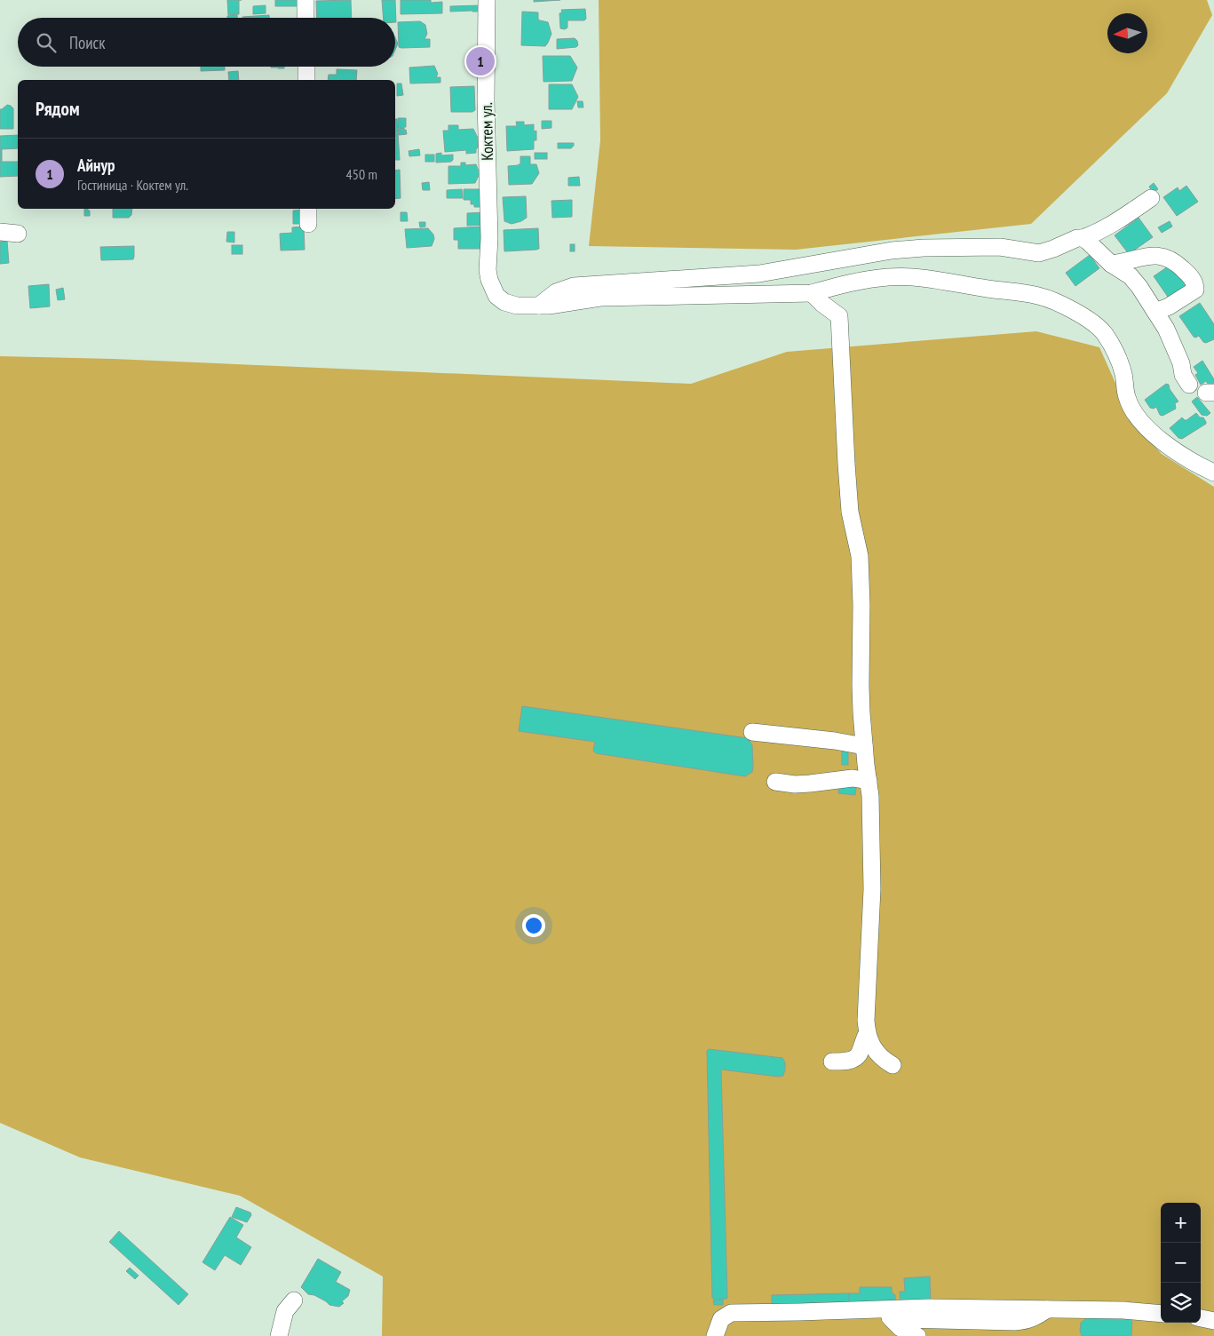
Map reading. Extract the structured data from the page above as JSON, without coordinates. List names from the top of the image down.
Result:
{
  "streets": {
    "street": ["Коктем ул."]
  },
  "north": "left",
  "page": {
    "search": "Поиск",
    "pins": "1",
    "heading": "Рядом",
    "list": [
      {
        "mark": "1",
        "name": "Айнур",
        "note": "Гостиница · Коктем ул.",
        "value": "450 m"
      }
    ],
    "map_buttons": ["+", "−"]
  }
}
